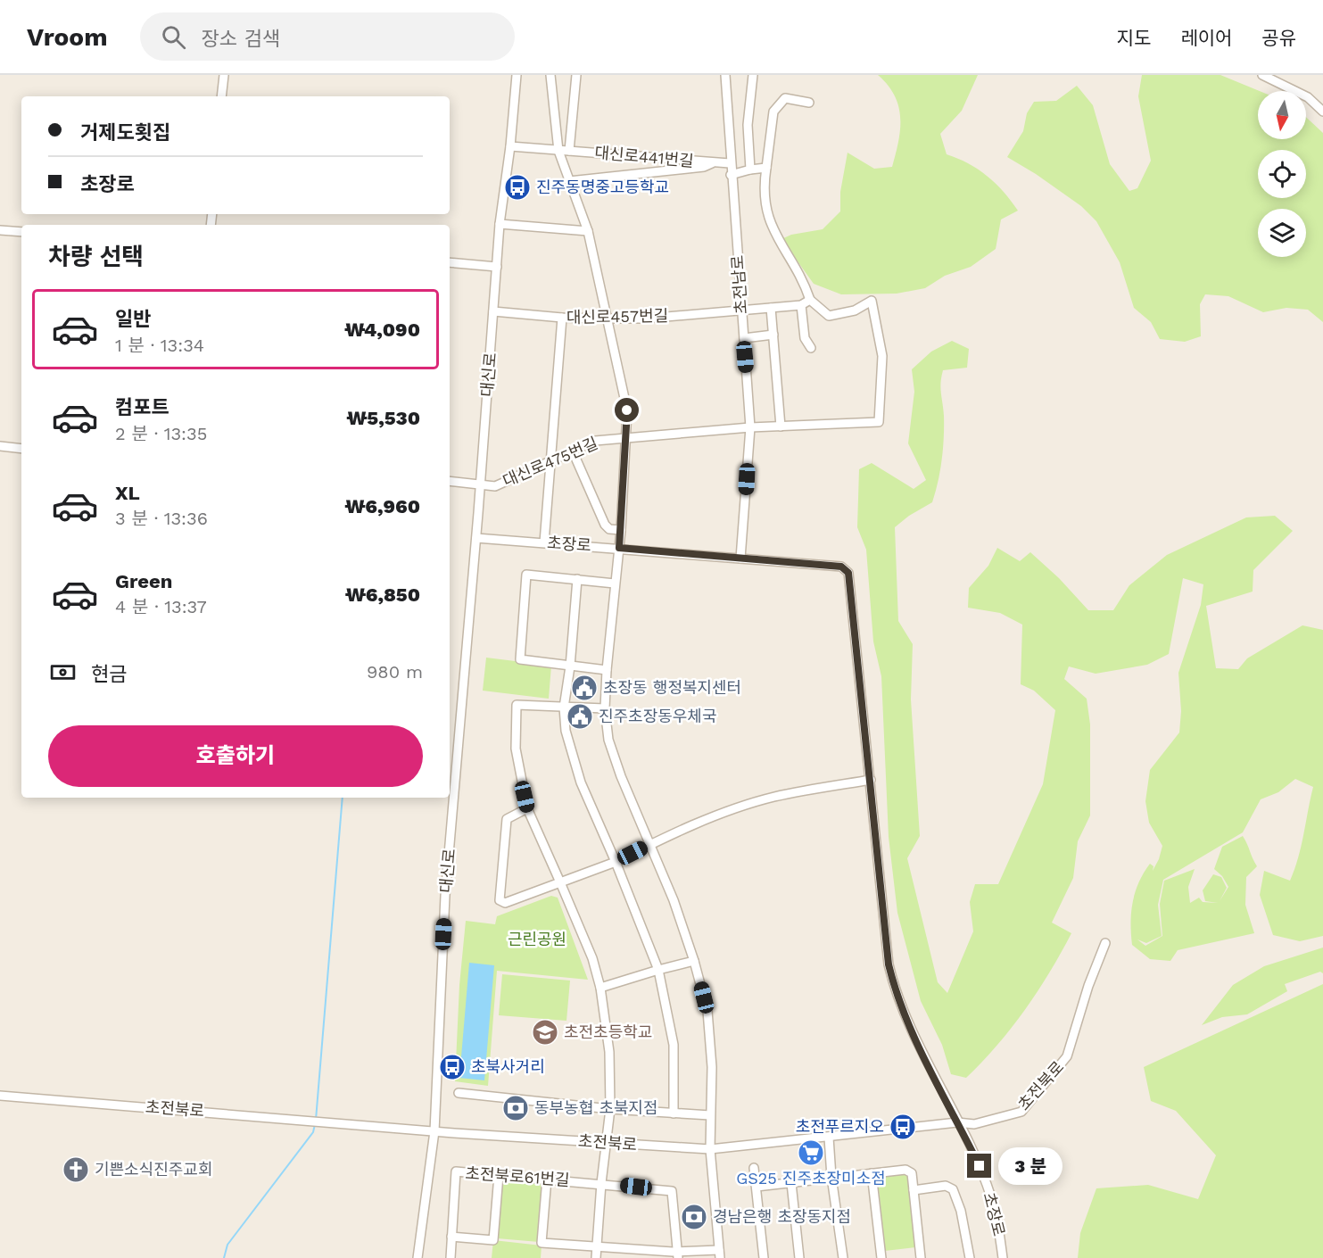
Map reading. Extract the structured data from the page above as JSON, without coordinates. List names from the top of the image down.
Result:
{
  "streets": {
    "street": [
      "대신로441번길",
      "초전남로",
      "대신로457번길",
      "대신로",
      "대신로475번길",
      "초장로",
      "초전북로",
      "초전북로61번길"
    ]
  },
  "crossings": [
    ["대신로441번길", "초전남로"],
    ["대신로441번길", "대신로"],
    ["초전남로", "대신로457번길"],
    ["초전남로", "대신로475번길"],
    ["초전남로", "초장로"],
    ["대신로457번길", "대신로"],
    ["대신로", "대신로475번길"],
    ["대신로", "초장로"],
    ["대신로", "초전북로"],
    ["초장로", "초전북로"]
  ],
  "parks": ["근린공원"],
  "places": {
    "bus stop": ["진주동명중고등학교", "초북사거리", "초전푸르지오"],
    "public building": ["초장동 행정복지센터", "진주초장동우체국"],
    "school or university": ["초전초등학교"],
    "bank": ["동부농협 초북지점", "경남은행 초장동지점"],
    "supermarket": ["GS25 진주초장미소점"],
    "church": ["기쁜소식진주교회"]
  },
  "north": "bottom",
  "page": {
    "header": "Vroom",
    "search": "장소 검색",
    "nav": ["지도", "레이어", "공유"],
    "banner": ["거제도횟집", "초장로"],
    "heading": "차량 선택",
    "list": [
      {
        "name": "일반",
        "note": "1 분 · 13:34",
        "value": "₩4,090"
      },
      {
        "name": "컴포트",
        "note": "2 분 · 13:35",
        "value": "₩5,530"
      },
      {
        "name": "XL",
        "note": "3 분 · 13:36",
        "value": "₩6,960"
      },
      {
        "name": "Green",
        "note": "4 분 · 13:37",
        "value": "₩6,850"
      }
    ],
    "pay": ["현금", "980 m"],
    "buttons": "호출하기",
    "bubble": "3 분"
  }
}
